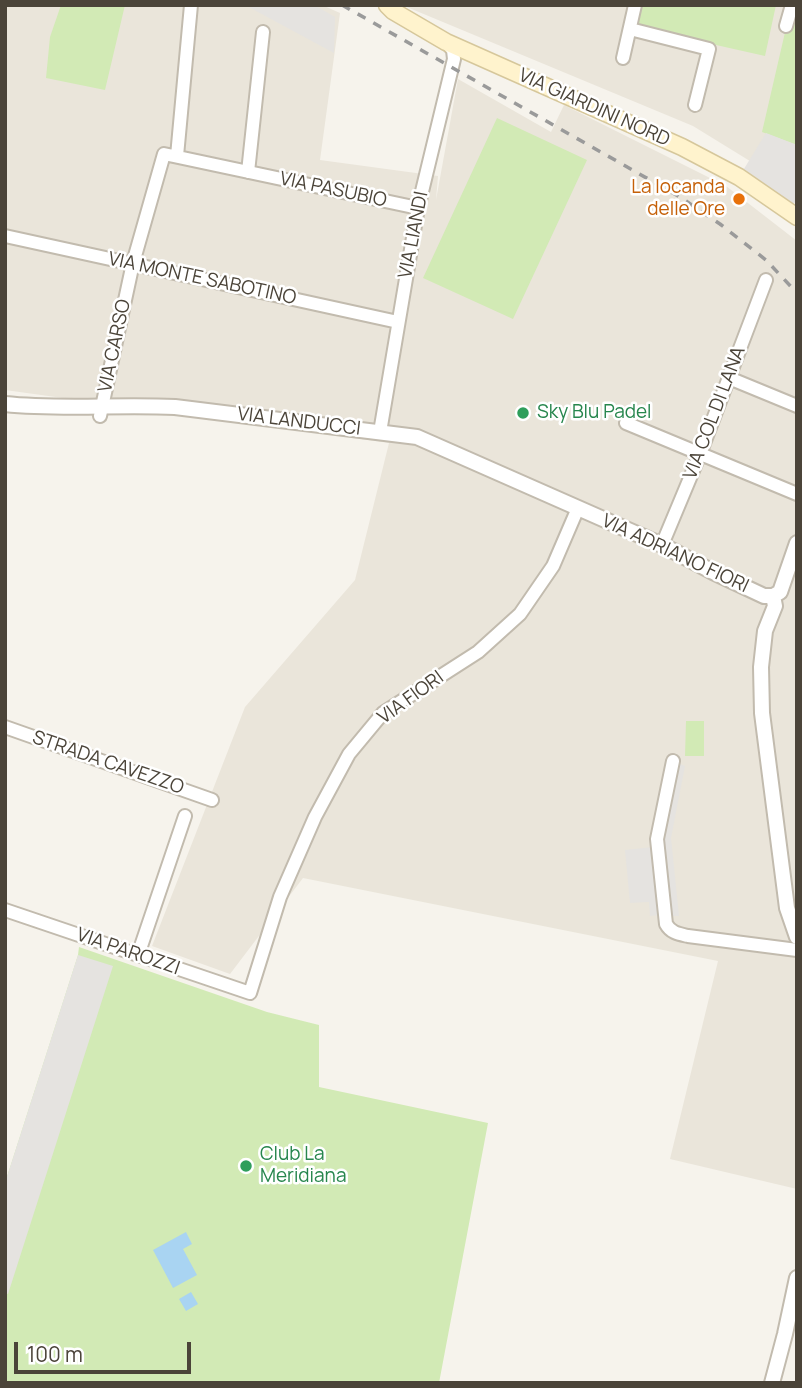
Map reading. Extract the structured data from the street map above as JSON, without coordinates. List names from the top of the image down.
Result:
{
  "streets": {
    "main road": ["VIA GIARDINI NORD"],
    "street": [
      "VIA PASUBIO",
      "VIA LIANDI",
      "VIA MONTE SABOTINO",
      "VIA CARSO",
      "VIA COL DI LANA",
      "VIA LANDUCCI",
      "VIA ADRIANO FIORI",
      "VIA FIORI",
      "STRADA CAVEZZO",
      "VIA PAROZZI"
    ]
  },
  "crossings": [
    ["VIA GIARDINI NORD", "VIA LIANDI"],
    ["VIA PASUBIO", "VIA LIANDI"],
    ["VIA PASUBIO", "VIA CARSO"],
    ["VIA LIANDI", "VIA MONTE SABOTINO"],
    ["VIA LIANDI", "VIA LANDUCCI"],
    ["VIA MONTE SABOTINO", "VIA CARSO"],
    ["VIA CARSO", "VIA LANDUCCI"],
    ["VIA COL DI LANA", "VIA ADRIANO FIORI"],
    ["VIA LANDUCCI", "VIA ADRIANO FIORI"],
    ["VIA LANDUCCI", "VIA FIORI"],
    ["VIA ADRIANO FIORI", "VIA FIORI"],
    ["VIA FIORI", "VIA PAROZZI"]
  ],
  "places": ["La locanda delle Ore", "Sky Blu Padel", "Club La Meridiana"],
  "scale_bar": "100 m"
}
